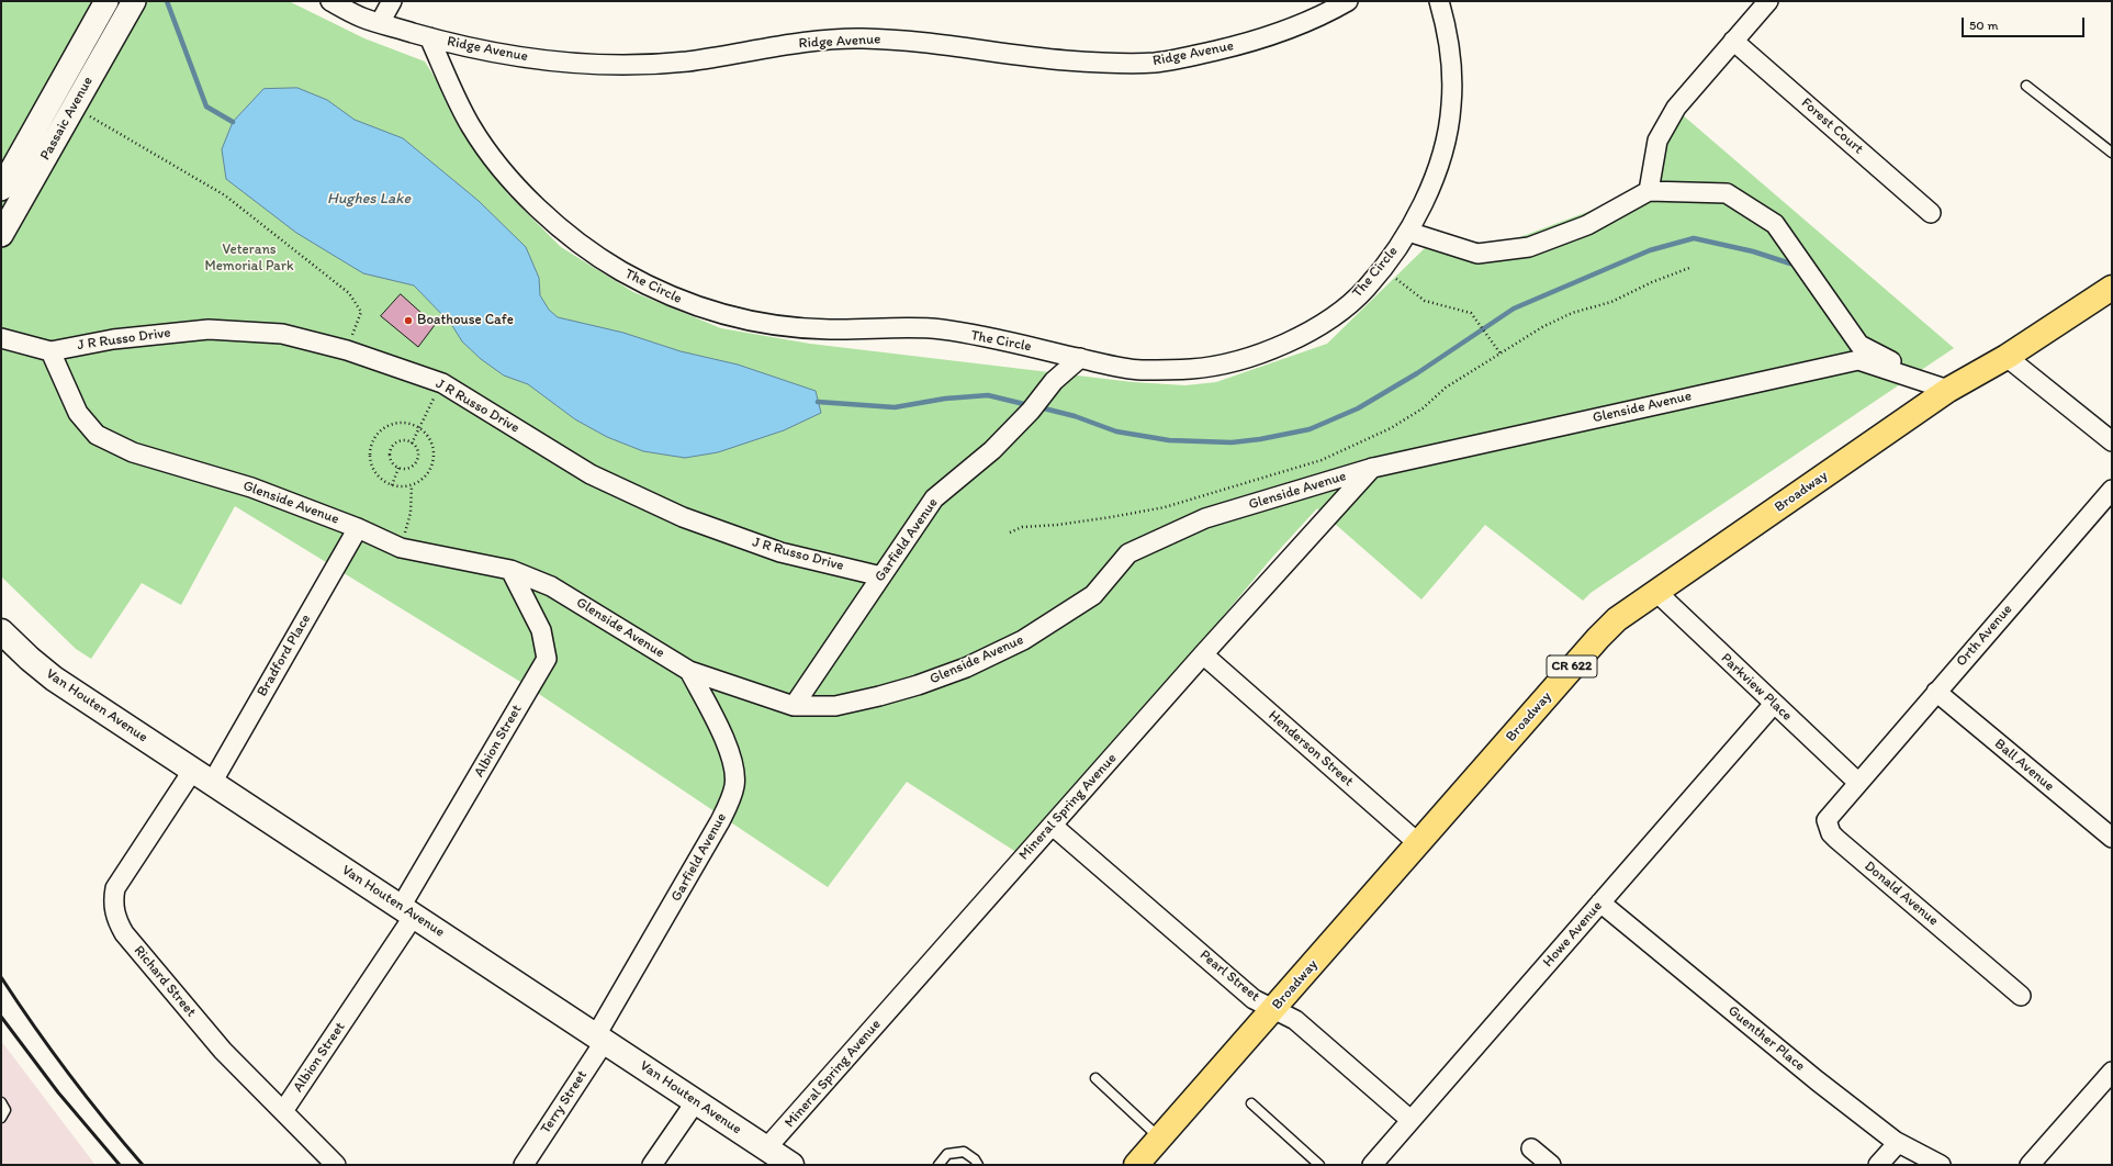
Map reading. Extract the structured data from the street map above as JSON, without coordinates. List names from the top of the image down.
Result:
{
  "streets": {
    "main road": ["Broadway", "CR 622", "Van Houten Avenue"],
    "street": [
      "Ridge Avenue",
      "Passaic Avenue",
      "Forest Court",
      "The Circle",
      "J R Russo Drive",
      "Glenside Avenue",
      "Garfield Avenue",
      "Orth Avenue",
      "Bradford Place",
      "Parkview Place",
      "Albion Street",
      "Henderson Street",
      "Ball Avenue",
      "Mineral Spring Avenue",
      "Donald Avenue",
      "Howe Avenue",
      "Pearl Street",
      "Richard Street",
      "Guenther Place",
      "Terry Street"
    ]
  },
  "crossings": [
    ["Ridge Avenue", "The Circle"],
    ["The Circle", "Garfield Avenue"],
    ["J R Russo Drive", "Glenside Avenue"],
    ["J R Russo Drive", "Garfield Avenue"],
    ["Glenside Avenue", "Broadway"],
    ["Glenside Avenue", "Garfield Avenue"],
    ["Glenside Avenue", "Bradford Place"],
    ["Glenside Avenue", "Albion Street"],
    ["Glenside Avenue", "Mineral Spring Avenue"],
    ["Broadway", "Parkview Place"],
    ["Broadway", "Henderson Street"],
    ["Broadway", "Pearl Street"],
    ["Garfield Avenue", "Van Houten Avenue"],
    ["Garfield Avenue", "Terry Street"],
    ["Orth Avenue", "Parkview Place"],
    ["Orth Avenue", "Ball Avenue"],
    ["Orth Avenue", "Donald Avenue"],
    ["Bradford Place", "Van Houten Avenue"],
    ["Bradford Place", "Richard Street"],
    ["Parkview Place", "Donald Avenue"],
    ["Parkview Place", "Howe Avenue"],
    ["Van Houten Avenue", "Albion Street"],
    ["Van Houten Avenue", "Mineral Spring Avenue"],
    ["Van Houten Avenue", "Richard Street"],
    ["Van Houten Avenue", "Terry Street"],
    ["Albion Street", "Richard Street"],
    ["Henderson Street", "Mineral Spring Avenue"],
    ["Mineral Spring Avenue", "Pearl Street"],
    ["Howe Avenue", "Pearl Street"],
    ["Howe Avenue", "Guenther Place"]
  ],
  "water": ["Hughes Lake"],
  "parks": ["Veterans Memorial Park"],
  "places": ["Boathouse Cafe"],
  "scale_bar": "50 m"
}
